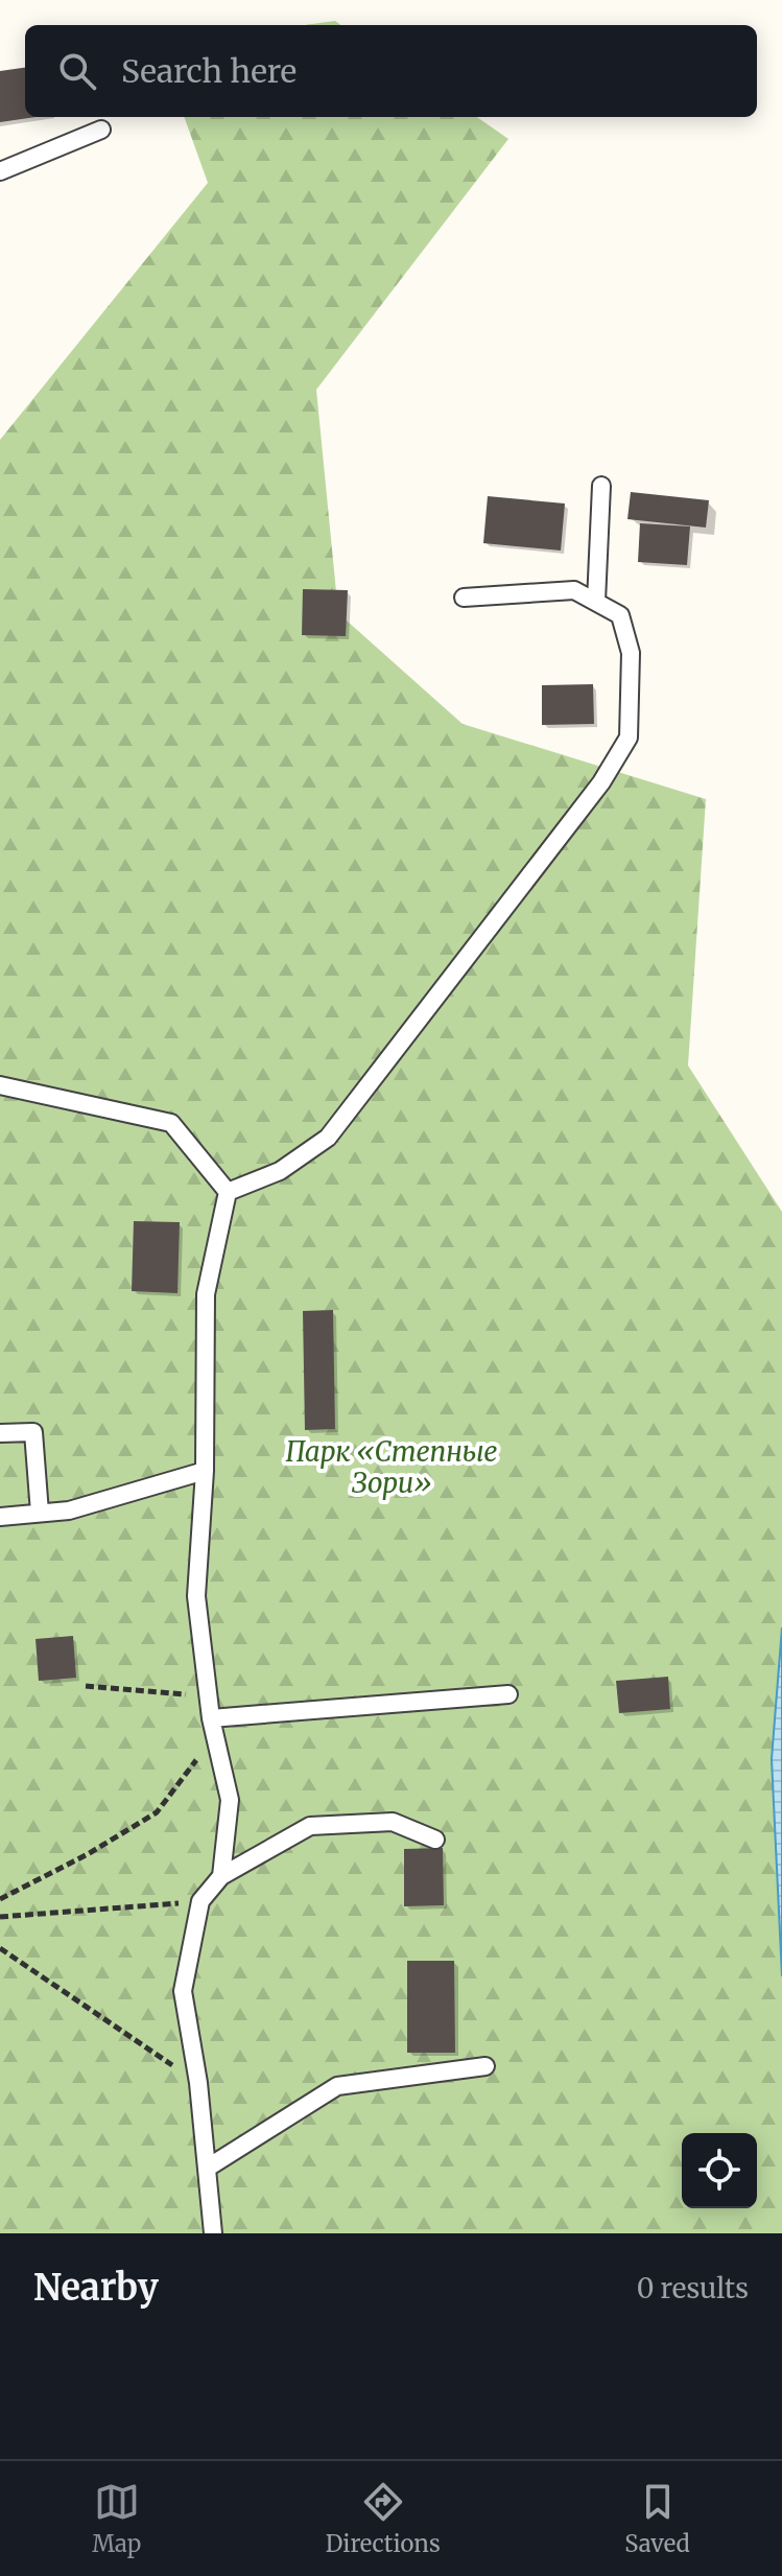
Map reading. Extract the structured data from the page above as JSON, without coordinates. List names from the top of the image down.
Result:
{
  "parks": ["Парк «Степные Зори»"],
  "page": {
    "search": "Search here",
    "heading": ["Nearby", "0 results"],
    "nav": ["Map", "Directions", "Saved"]
  }
}
